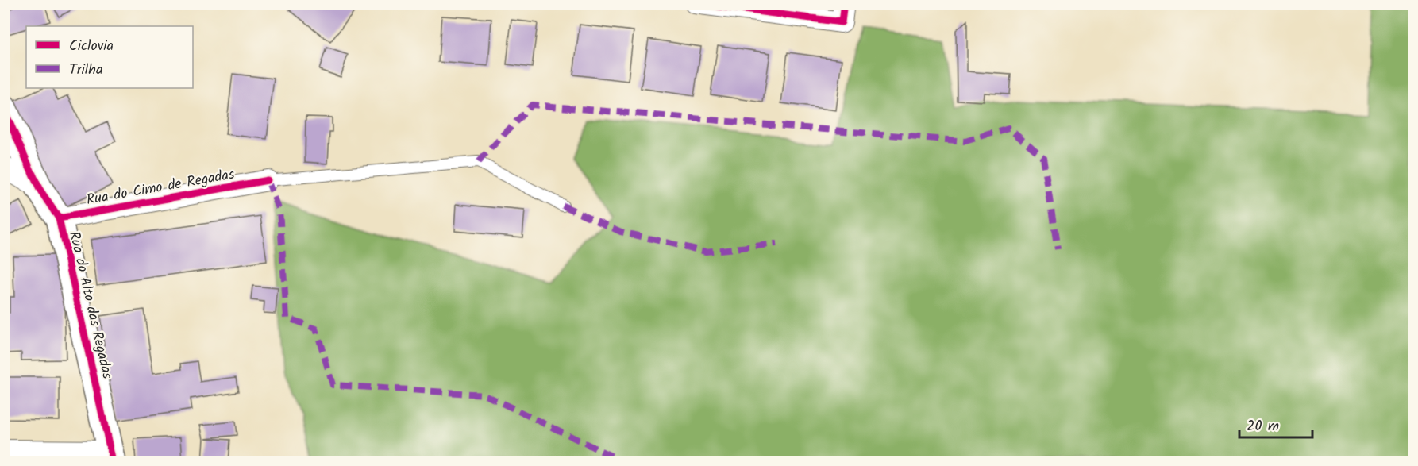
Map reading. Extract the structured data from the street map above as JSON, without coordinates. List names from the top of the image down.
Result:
{
  "streets": {
    "street": ["Rua do Cimo de Regadas", "Rua do Alto das Regadas"]
  },
  "crossings": [
    ["Rua do Cimo de Regadas", "Rua do Alto das Regadas"]
  ],
  "legend": ["Ciclovia", "Trilha"],
  "scale_bar": "20 m"
}
